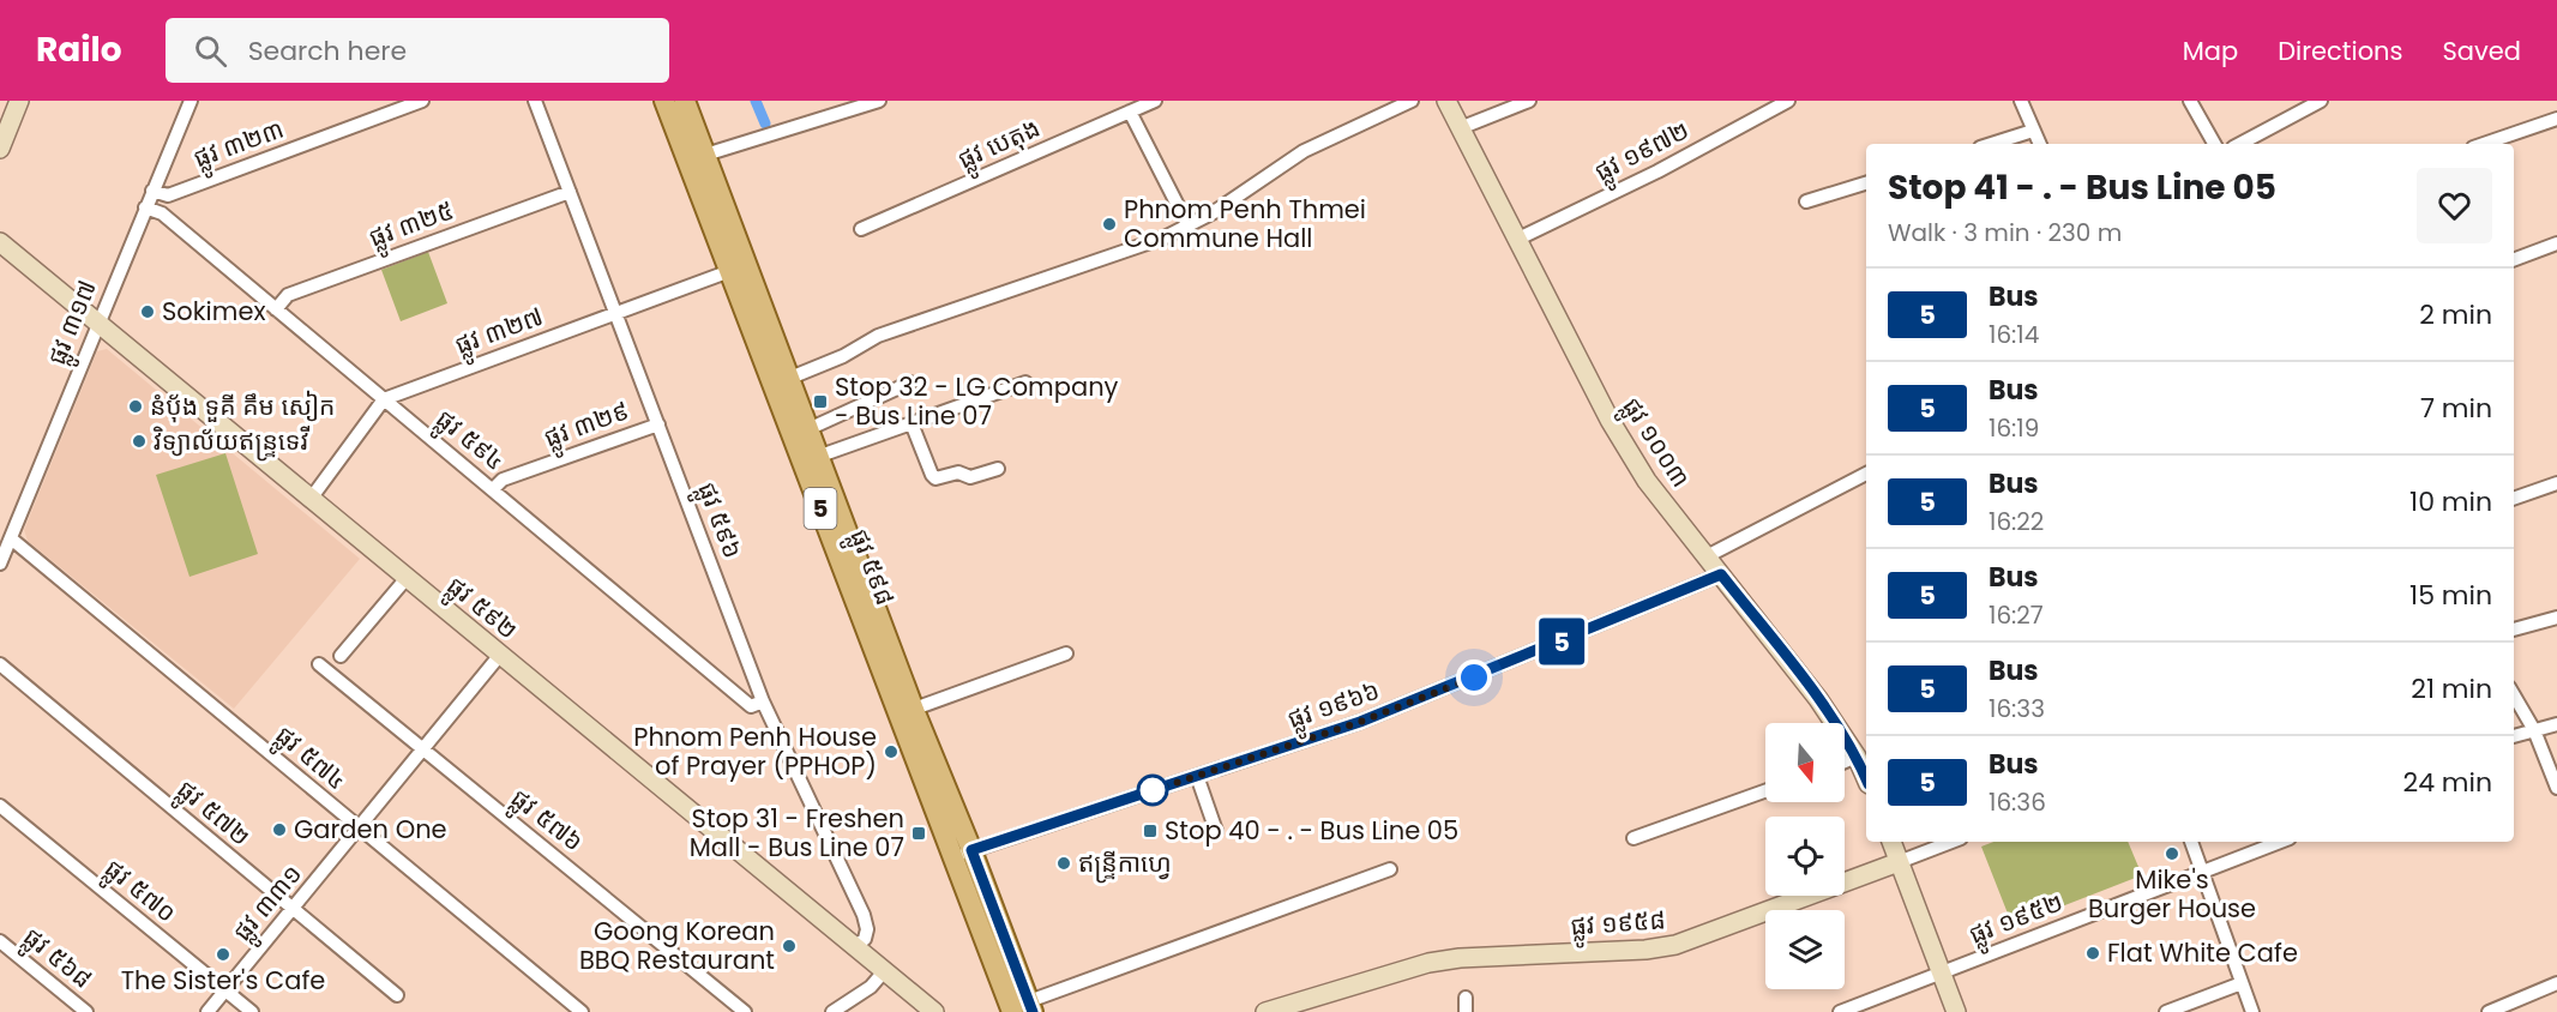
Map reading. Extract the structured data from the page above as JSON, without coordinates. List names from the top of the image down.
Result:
{
  "streets": {
    "main road": ["5", "ផ្លូវ ៥៩៨"],
    "street": [
      "ផ្លូវ ៣២៣",
      "ផ្លូវ បេតុង",
      "ផ្លូវ ១៩៧២",
      "ផ្លូវ ៣២៥",
      "ផ្លូវ ៣១៧",
      "ផ្លូវ ៣២៧",
      "ផ្លូវ ៣២៩",
      "ផ្លូវ ៥៩៤",
      "ផ្លូវ ១០០៣",
      "ផ្លូវ ៥៩៦",
      "ផ្លូវ ៥៩២",
      "ផ្លូវ ១៩៦៦",
      "ផ្លូវ ៥៧៤",
      "ផ្លូវ ៥៧២",
      "ផ្លូវ ៥៧៦",
      "ផ្លូវ ៥៧០",
      "ផ្លូវ ៣៣១",
      "ផ្លូវ ១៩៥២",
      "ផ្លូវ ១៩៥៨",
      "ផ្លូវ ៥៦៨"
    ]
  },
  "crossings": [
    ["ផ្លូវ ៣២៣", "ផ្លូវ ៣១៧"],
    ["ផ្លូវ ១៩៧២", "ផ្លូវ ១០០៣"],
    ["ផ្លូវ ៣២៥", "ផ្លូវ ៥៩៤"],
    ["ផ្លូវ ៣២៥", "ផ្លូវ ៥៩៦"],
    ["ផ្លូវ ៣១៧", "ផ្លូវ ៥៩៤"],
    ["ផ្លូវ ៣១៧", "ផ្លូវ ៥៩២"],
    ["ផ្លូវ ៣១៧", "ផ្លូវ ៥៧៤"],
    ["ផ្លូវ ៣២៧", "ផ្លូវ ៥៩៤"],
    ["ផ្លូវ ៣២៧", "ផ្លូវ ៥៩៦"],
    ["ផ្លូវ ៣២៧", "ផ្លូវ ៥៩៨"],
    ["ផ្លូវ ៣២៩", "ផ្លូវ ៥៩៤"],
    ["ផ្លូវ ៣២៩", "ផ្លូវ ៥៩៦"],
    ["ផ្លូវ ៥៩៤", "ផ្លូវ ៥៩៦"],
    ["ផ្លូវ ១០០៣", "ផ្លូវ ១៩៦៦"],
    ["ផ្លូវ ៥៩៦", "ផ្លូវ ៥៩២"],
    ["ផ្លូវ ៥៩៨", "ផ្លូវ ១៩៦៦"],
    ["ផ្លូវ ៥៩២", "ផ្លូវ ៣៣១"],
    ["ផ្លូវ ៥៧៤", "ផ្លូវ ៣៣១"],
    ["ផ្លូវ ៥៧២", "ផ្លូវ ៣៣១"],
    ["ផ្លូវ ៥៧៦", "ផ្លូវ ៣៣១"],
    ["ផ្លូវ ៥៧០", "ផ្លូវ ៣៣១"]
  ],
  "places": {
    "other": [
      "Phnom Penh Thmei Commune Hall",
      "Sokimex",
      "នំប៉័ង ទួគី គឹម សៀក",
      "វិទ្យាល័យឥន្រ្ទទេវី",
      "Phnom Penh House of Prayer (PPHOP)",
      "Garden One",
      "Mike's Burger House",
      "ឥន្ទ្រីកាហ្វេ",
      "Goong Korean BBQ Restaurant",
      "Flat White Cafe",
      "The Sister's Cafe"
    ],
    "transit": ["Stop 32 - LG Company - Bus Line 07", "Stop 40 - . - Bus Line 05", "Stop 31 - Freshen Mall - Bus Line 07"]
  },
  "lines": ["bus line 5"],
  "north": "bottom",
  "page": {
    "header": "Railo",
    "search": "Search here",
    "nav": ["Map", "Directions", "Saved"],
    "on_map": "5",
    "heading": ["Stop 41 - . - Bus Line 05", "Walk · 3 min · 230 m"],
    "list": [
      {
        "mark": "5",
        "name": "Bus",
        "note": "16:14",
        "value": "2 min"
      },
      {
        "mark": "5",
        "name": "Bus",
        "note": "16:19",
        "value": "7 min"
      },
      {
        "mark": "5",
        "name": "Bus",
        "note": "16:22",
        "value": "10 min"
      },
      {
        "mark": "5",
        "name": "Bus",
        "note": "16:27",
        "value": "15 min"
      },
      {
        "mark": "5",
        "name": "Bus",
        "note": "16:33",
        "value": "21 min"
      },
      {
        "mark": "5",
        "name": "Bus",
        "note": "16:36",
        "value": "24 min"
      }
    ]
  }
}
